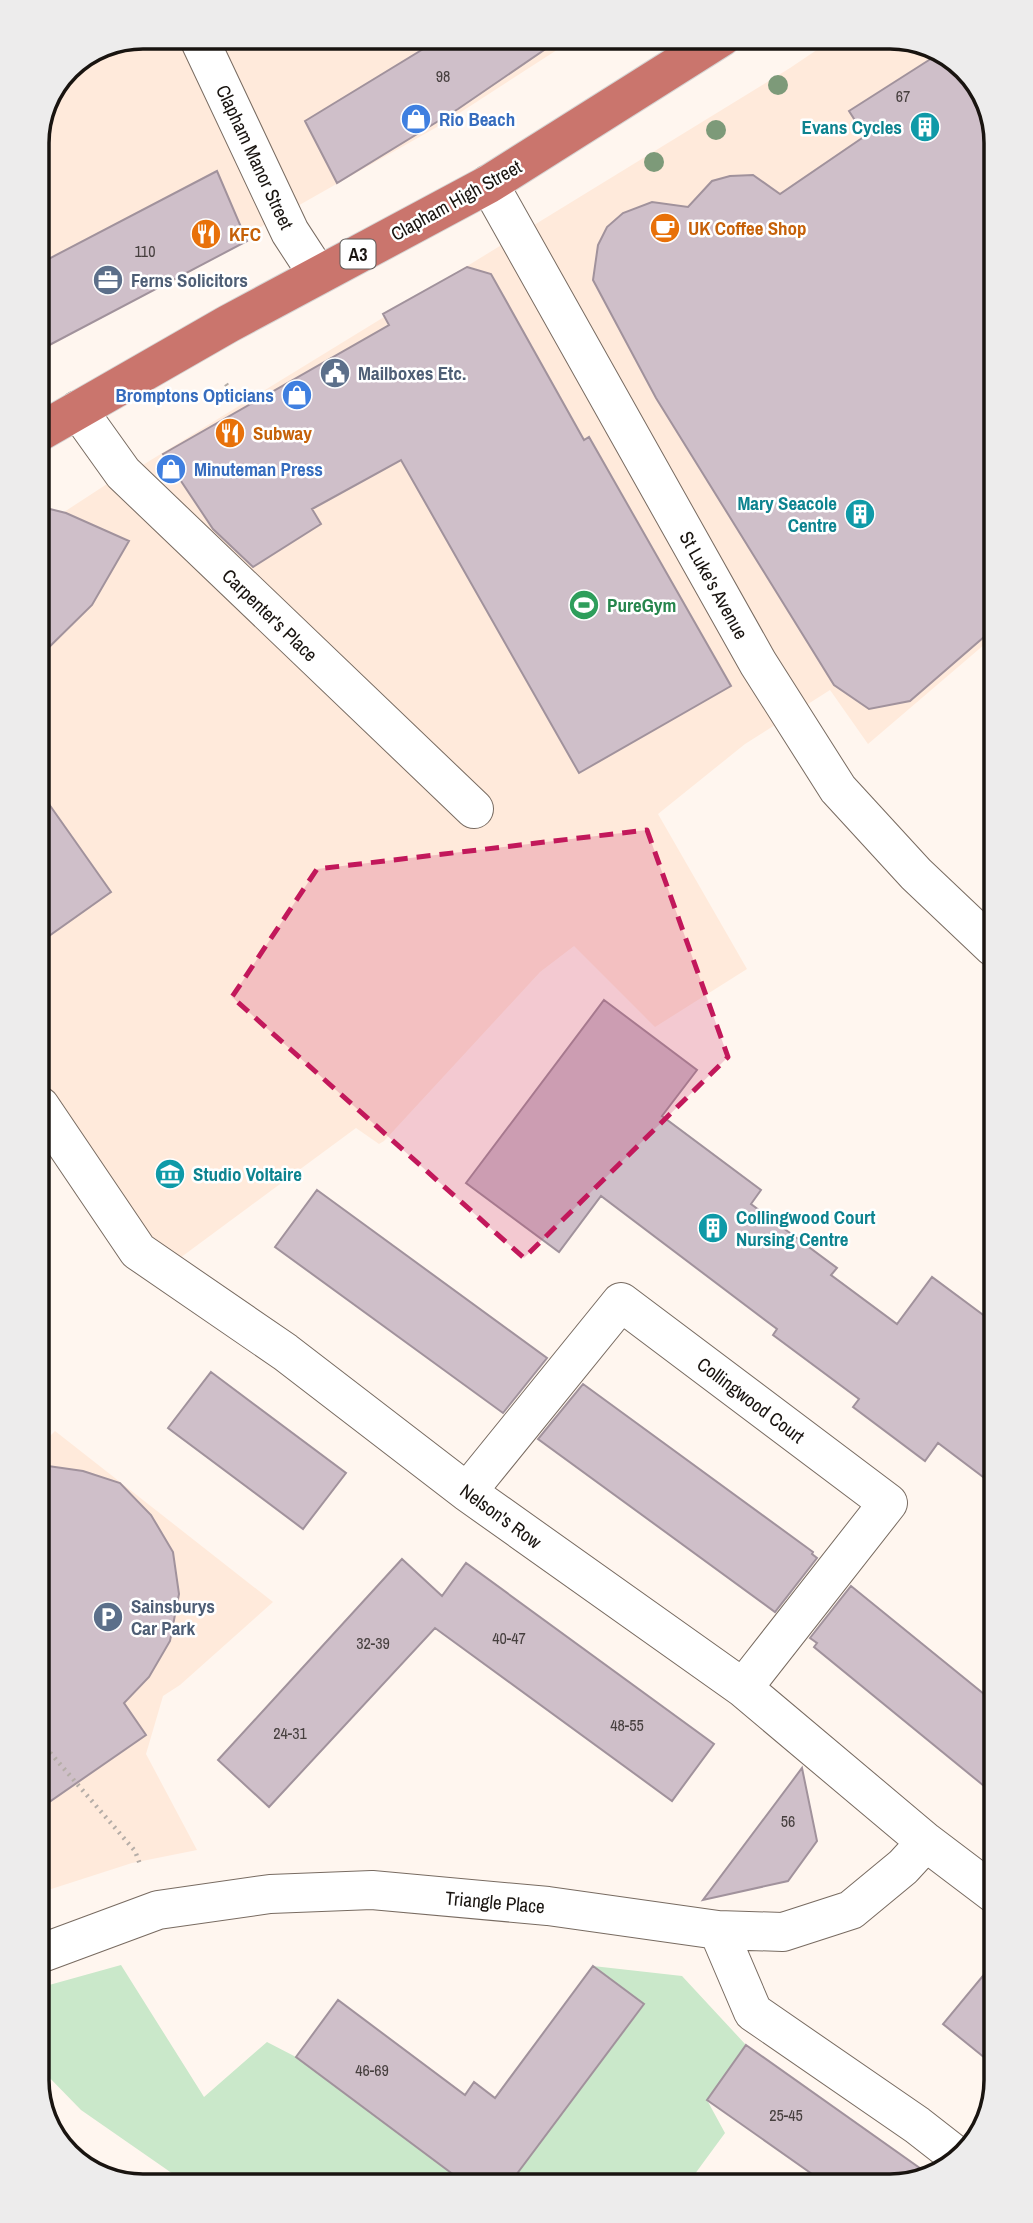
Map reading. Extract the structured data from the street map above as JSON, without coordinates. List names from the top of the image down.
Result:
{
  "streets": {
    "highway": ["Clapham High Street", "A3"],
    "street": [
      "Clapham Manor Street",
      "St Luke's Avenue",
      "Carpenter's Place",
      "Collingwood Court",
      "Nelson's Row",
      "Triangle Place"
    ]
  },
  "crossings": [
    ["Clapham Manor Street", "Clapham High Street"],
    ["Clapham High Street", "St Luke's Avenue"],
    ["Clapham High Street", "Carpenter's Place"],
    ["Collingwood Court", "Nelson's Row"],
    ["Nelson's Row", "Triangle Place"]
  ],
  "places": {
    "shop": ["Rio Beach", "Bromptons Opticians", "Minuteman Press"],
    "building": ["Evans Cycles", "Mary Seacole Centre", "Collingwood Court Nursing Centre"],
    "cafe": ["UK Coffee Shop"],
    "restaurant": ["KFC", "Subway"],
    "office": ["Ferns Solicitors"],
    "public building": ["Mailboxes Etc."],
    "sports": ["PureGym"],
    "museum": ["Studio Voltaire"],
    "parking": ["Sainsburys Car Park"]
  },
  "house_numbers": [
    "98",
    "67",
    "110",
    "40-47",
    "32-39",
    "48-55",
    "24-31",
    "56",
    "46-69",
    "25-45"
  ]
}
